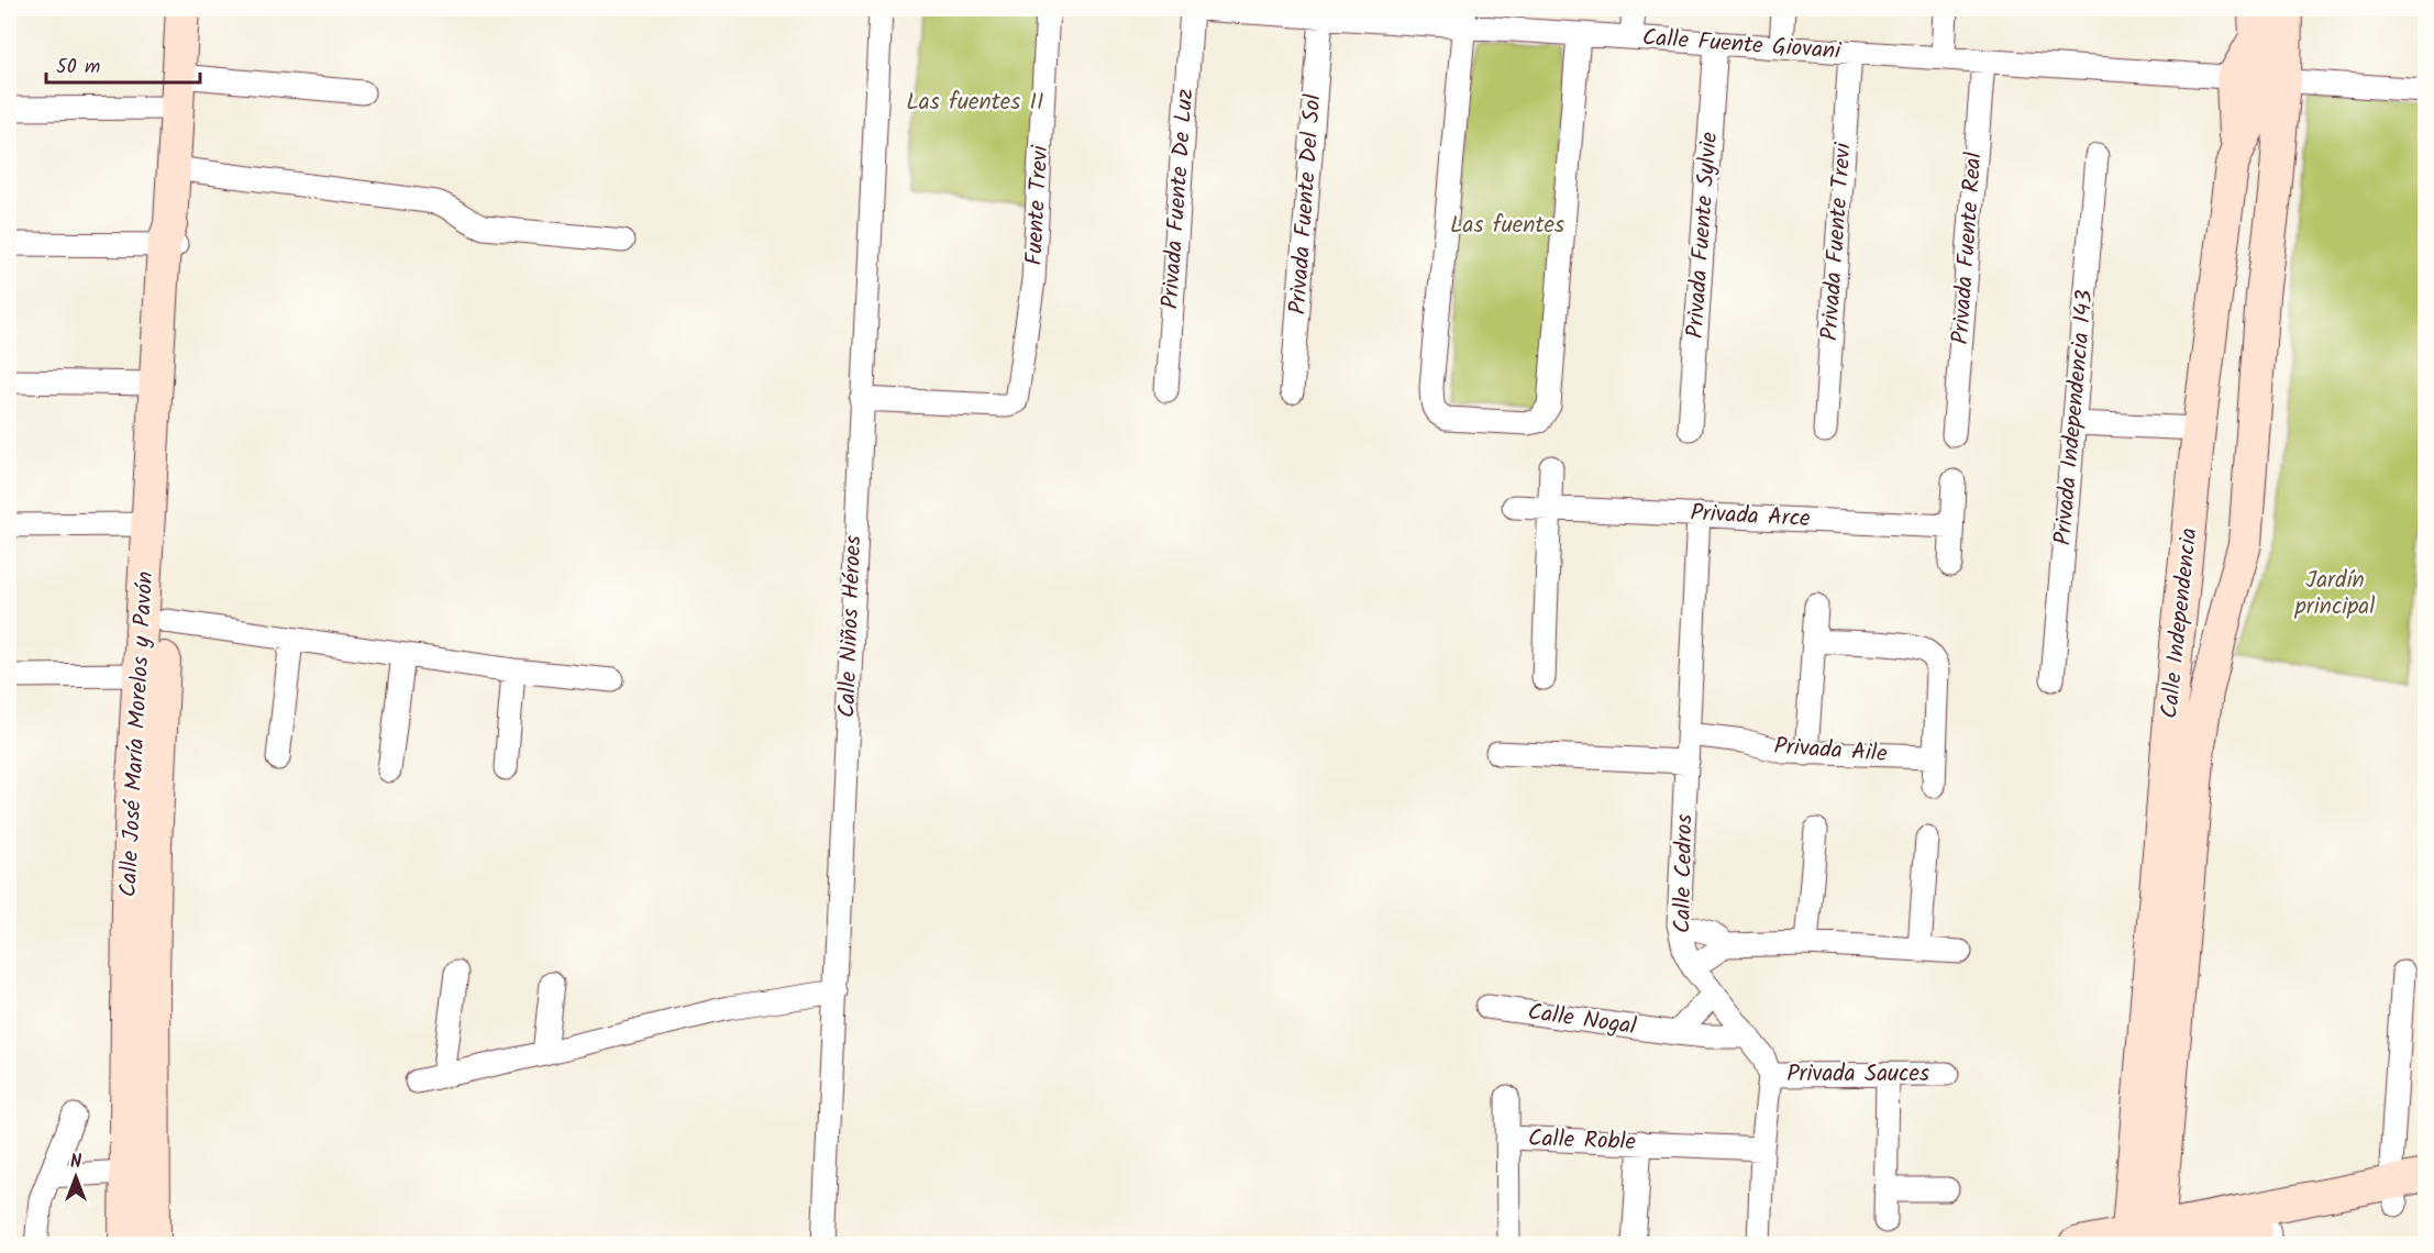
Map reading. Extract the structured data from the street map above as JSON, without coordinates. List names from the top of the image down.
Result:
{
  "streets": {
    "main road": ["Calle Independencia", "Calle José María Morelos y Pavón"],
    "street": [
      "Calle Fuente Giovani",
      "Privada Fuente De Luz",
      "Privada Fuente Del Sol",
      "Fuente Trevi",
      "Privada Fuente Sylvie",
      "Privada Fuente Trevi",
      "Privada Fuente Real",
      "Privada Independencia 143",
      "Privada Arce",
      "Calle Niños Héroes",
      "Privada Aile",
      "Calle Cedros",
      "Calle Nogal",
      "Privada Sauces",
      "Calle Roble"
    ]
  },
  "crossings": [
    ["Calle Fuente Giovani", "Privada Fuente Del Sol"],
    ["Calle Fuente Giovani", "Privada Fuente Sylvie"],
    ["Calle Fuente Giovani", "Privada Fuente Trevi"],
    ["Calle Fuente Giovani", "Privada Fuente Real"],
    ["Calle Fuente Giovani", "Calle Independencia"],
    ["Fuente Trevi", "Calle Niños Héroes"],
    ["Privada Arce", "Calle Cedros"],
    ["Privada Aile", "Calle Cedros"],
    ["Calle Cedros", "Calle Nogal"],
    ["Calle Cedros", "Privada Sauces"]
  ],
  "parks": ["Las fuentes II", "Las fuentes", "Jardín principal"],
  "scale_bar": "50 m",
  "north": "top"
}
